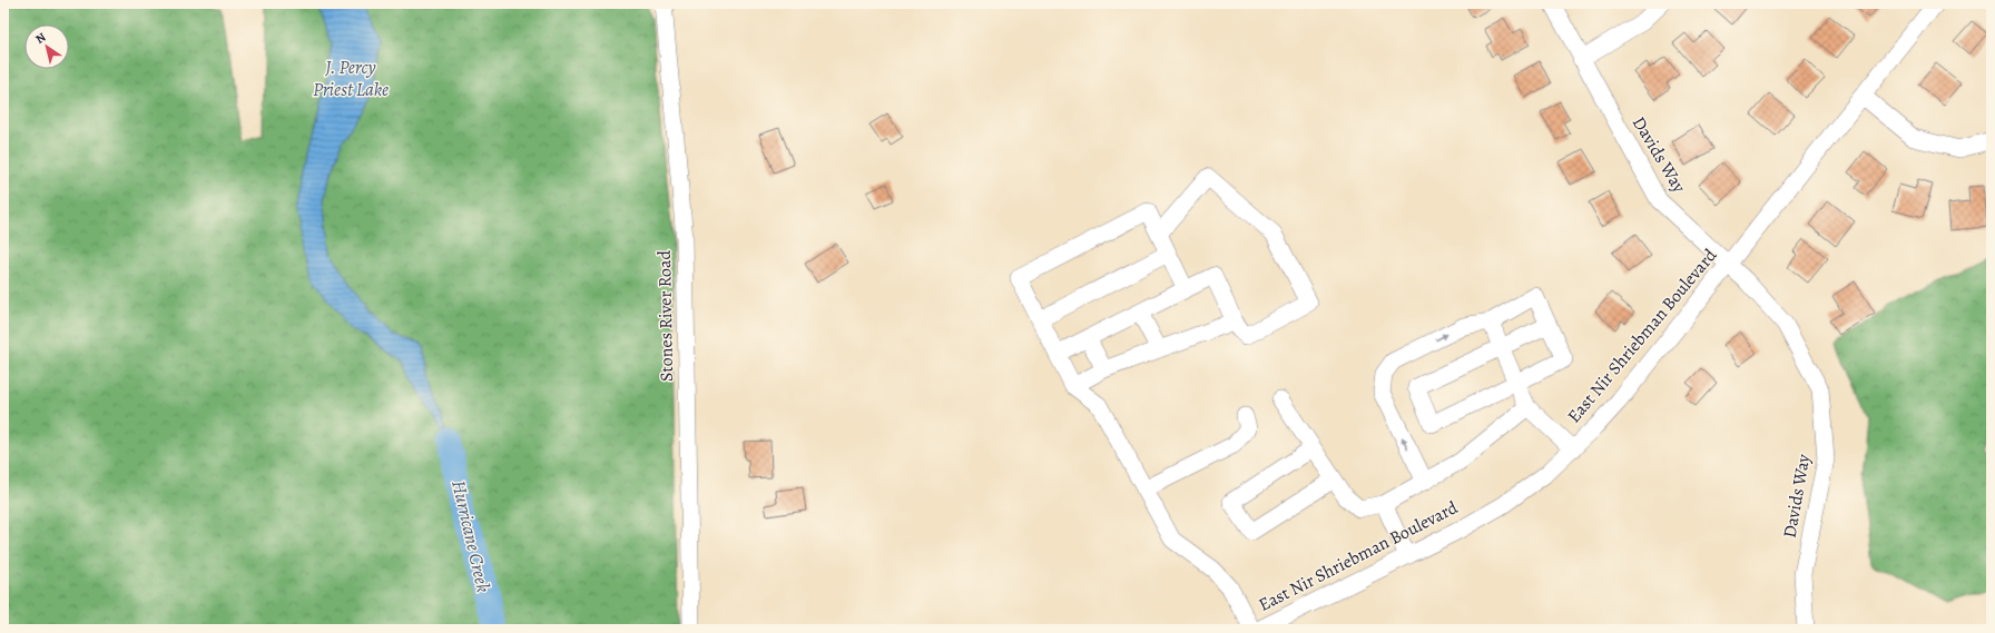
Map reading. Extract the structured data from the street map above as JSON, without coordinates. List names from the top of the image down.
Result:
{
  "streets": {
    "street": ["Davids Way", "Stones River Road", "East Nir Shriebman Boulevard"]
  },
  "crossings": [
    ["Davids Way", "East Nir Shriebman Boulevard"]
  ],
  "water": ["J. Percy Priest Lake", "Hurricane Creek"],
  "north": "top left"
}
